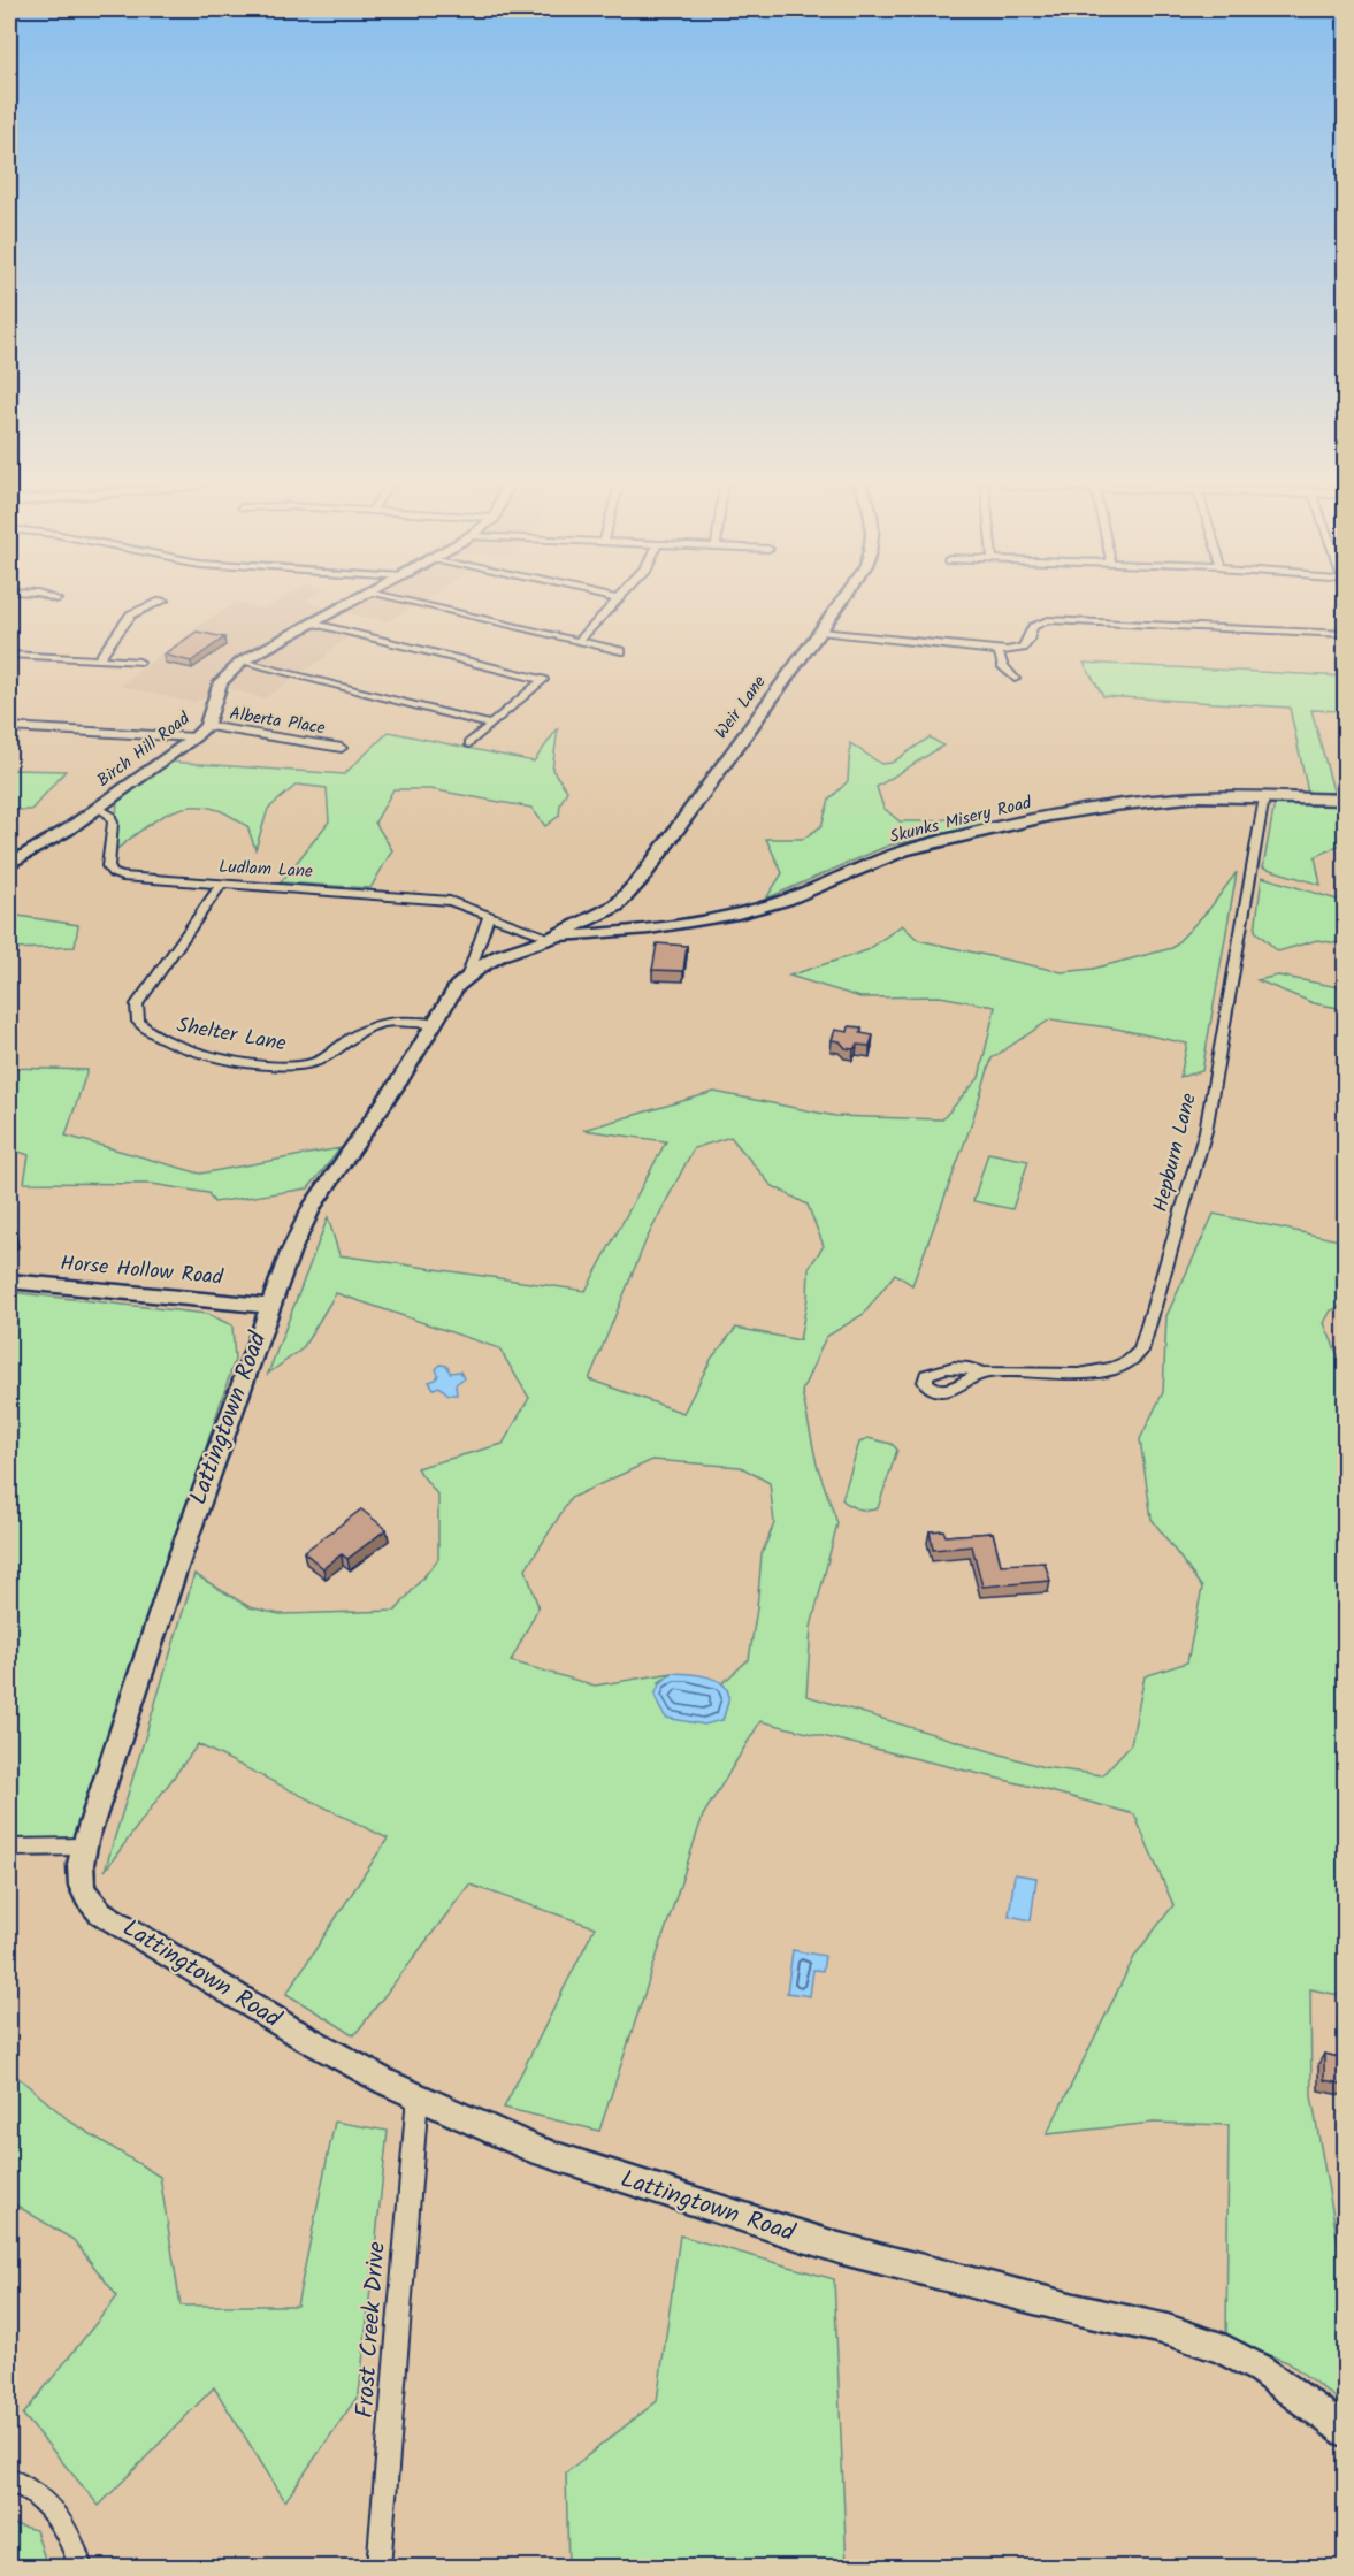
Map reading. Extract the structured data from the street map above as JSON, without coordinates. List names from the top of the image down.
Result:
{
  "streets": {
    "street": [
      "Weir Lane",
      "Alberta Place",
      "Birch Hill Road",
      "Skunks Misery Road",
      "Ludlam Lane",
      "Shelter Lane",
      "Hepburn Lane",
      "Horse Hollow Road",
      "Lattingtown Road",
      "Frost Creek Drive"
    ]
  },
  "crossings": [
    ["Weir Lane", "Skunks Misery Road"],
    ["Weir Lane", "Ludlam Lane"],
    ["Weir Lane", "Lattingtown Road"],
    ["Alberta Place", "Birch Hill Road"],
    ["Birch Hill Road", "Ludlam Lane"],
    ["Skunks Misery Road", "Ludlam Lane"],
    ["Skunks Misery Road", "Hepburn Lane"],
    ["Skunks Misery Road", "Lattingtown Road"],
    ["Ludlam Lane", "Shelter Lane"],
    ["Ludlam Lane", "Lattingtown Road"],
    ["Shelter Lane", "Lattingtown Road"],
    ["Horse Hollow Road", "Lattingtown Road"],
    ["Lattingtown Road", "Frost Creek Drive"]
  ]
}
